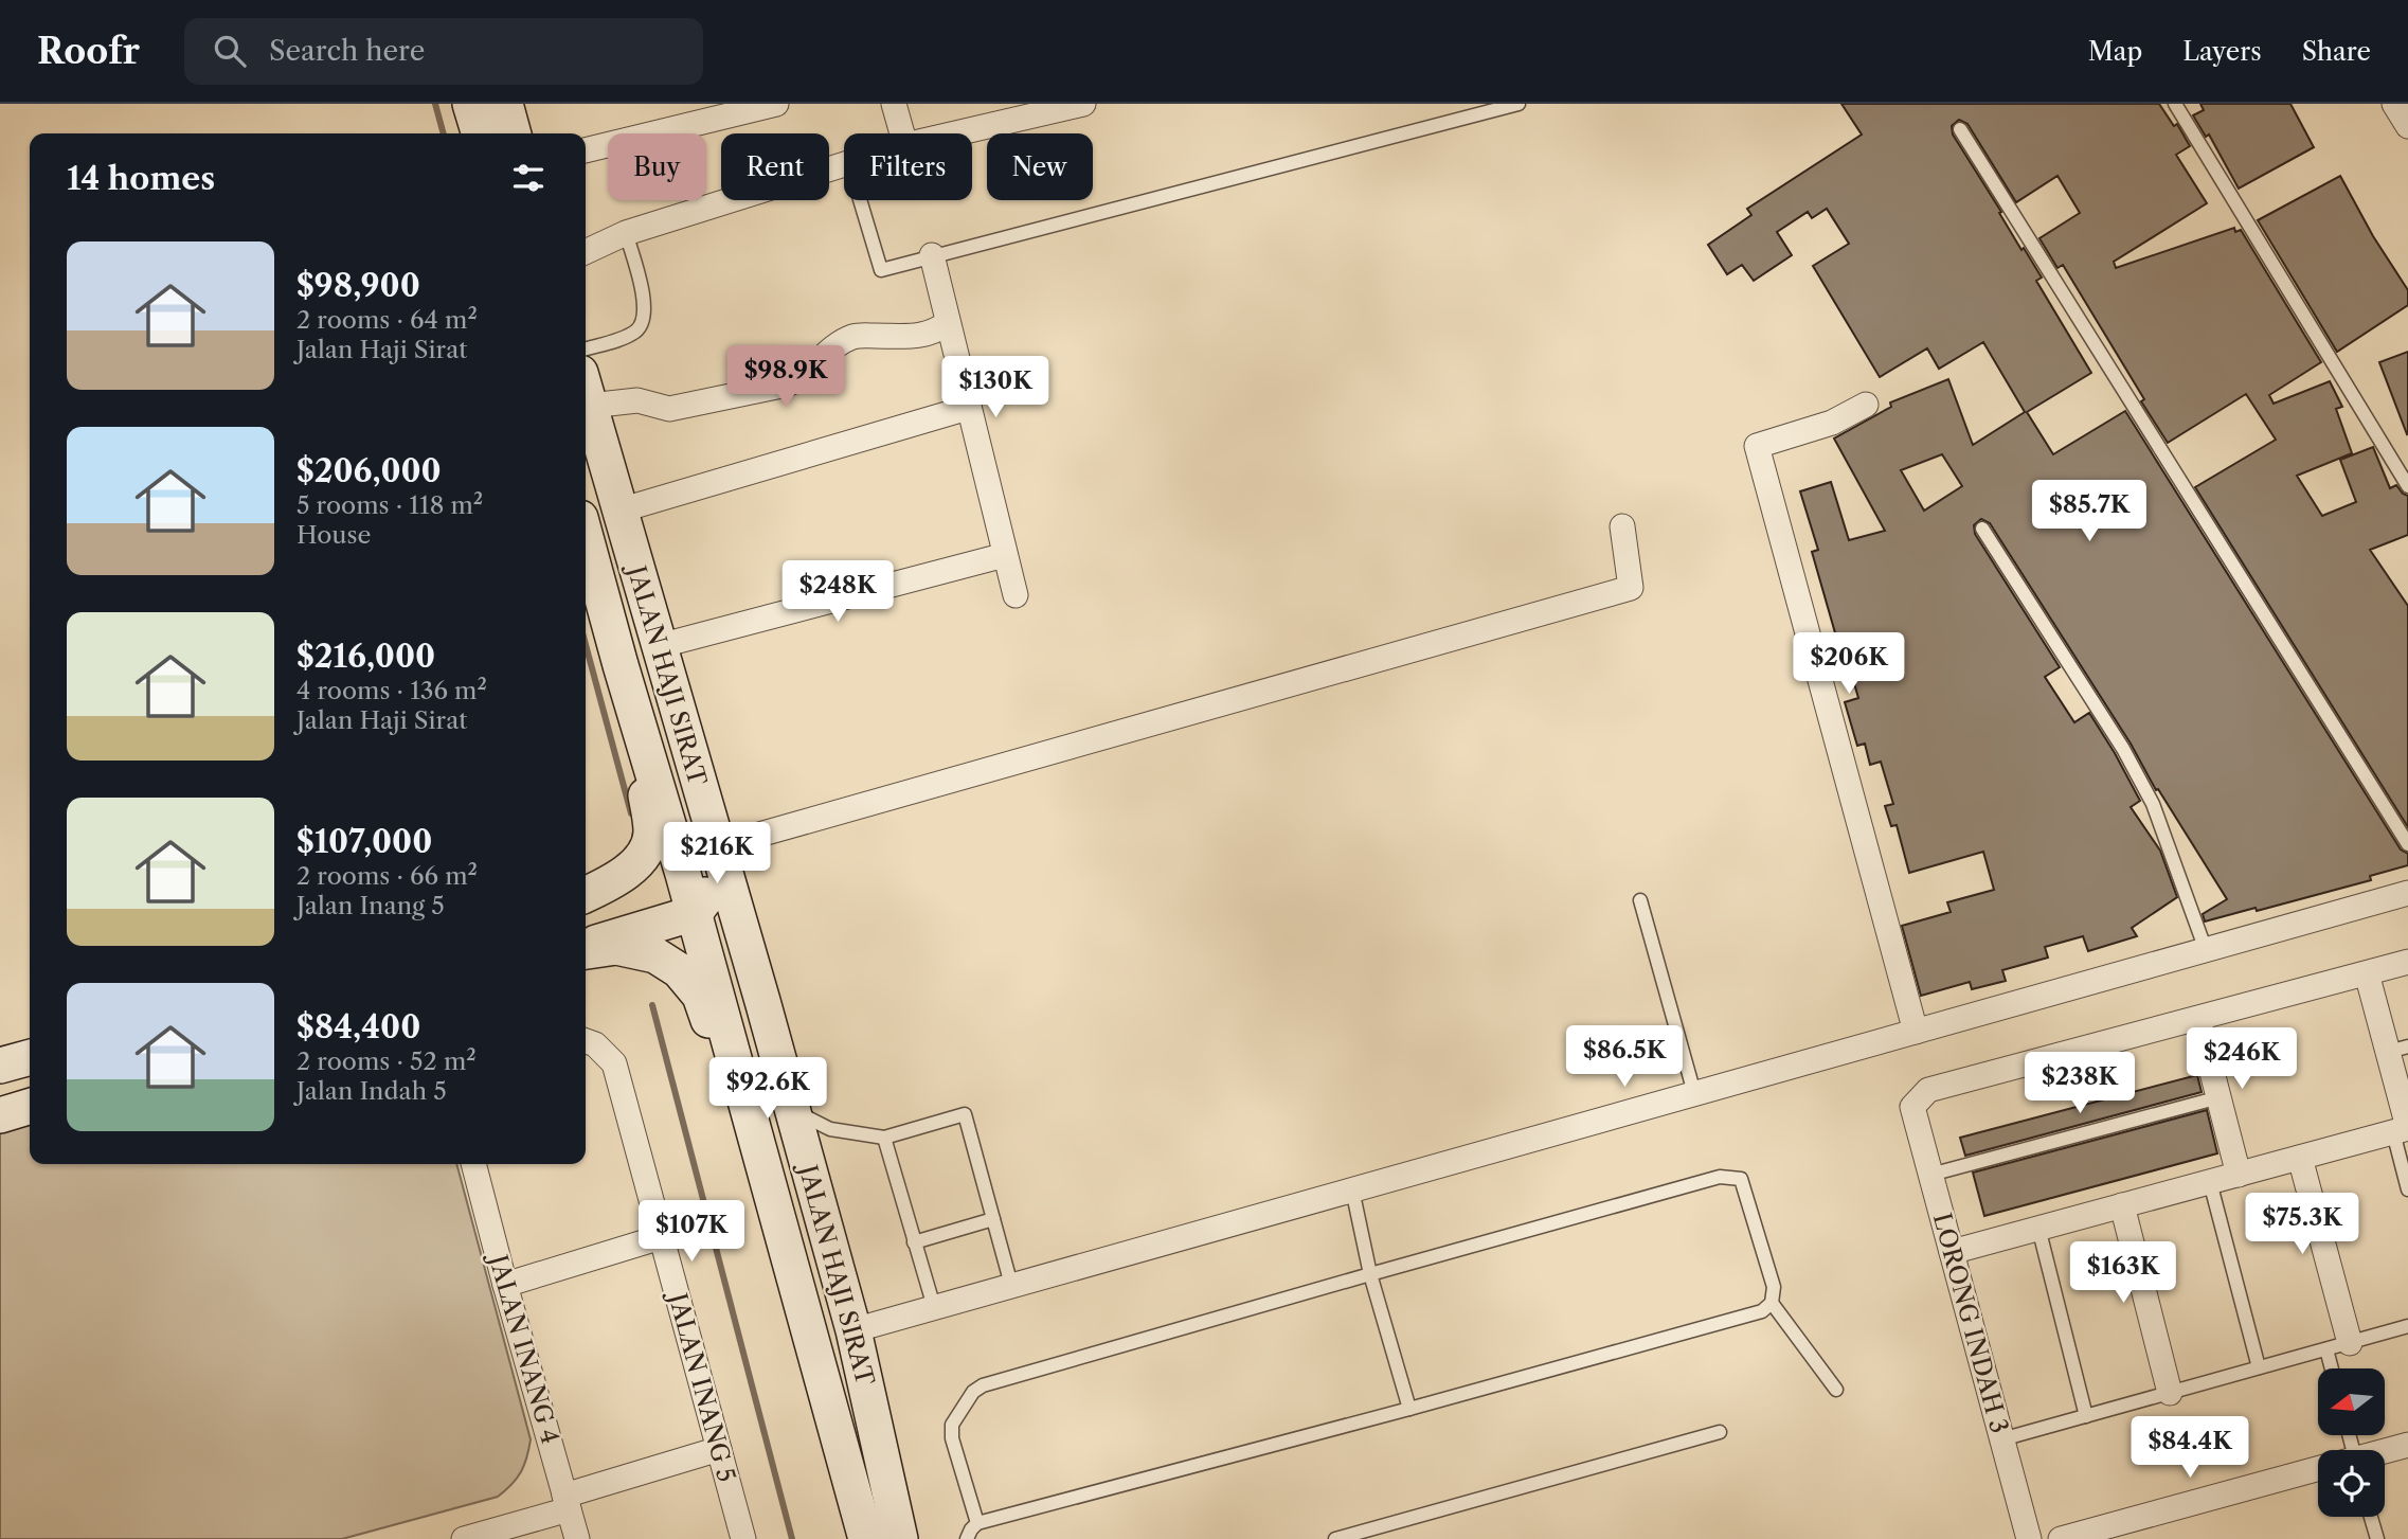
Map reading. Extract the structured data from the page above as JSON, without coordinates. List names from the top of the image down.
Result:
{
  "streets": {
    "main road": ["JALAN HAJI SIRAT"],
    "street": ["LORONG INDAH 3", "JALAN INANG 4", "JALAN INANG 5"]
  },
  "north": "left",
  "page": {
    "header": "Roofr",
    "search": "Search here",
    "nav": ["Map", "Layers", "Share"],
    "chip": [
      "Buy",
      "Rent",
      "Filters",
      "New"
    ],
    "heading": "14 homes",
    "list": [
      {
        "name": "$98,900",
        "note": "2 rooms · 64 m² · Jalan Haji Sirat"
      },
      {
        "name": "$206,000",
        "note": "5 rooms · 118 m² · House"
      },
      {
        "name": "$216,000",
        "note": "4 rooms · 136 m² · Jalan Haji Sirat"
      },
      {
        "name": "$107,000",
        "note": "2 rooms · 66 m² · Jalan Inang 5"
      },
      {
        "name": "$84,400",
        "note": "2 rooms · 52 m² · Jalan Indah 5"
      }
    ],
    "price": [
      "$98.9K",
      "$130K",
      "$85.7K",
      "$248K",
      "$206K",
      "$216K",
      "$86.5K",
      "$246K",
      "$238K",
      "$92.6K",
      "$75.3K",
      "$107K",
      "$163K",
      "$84.4K"
    ]
  }
}
